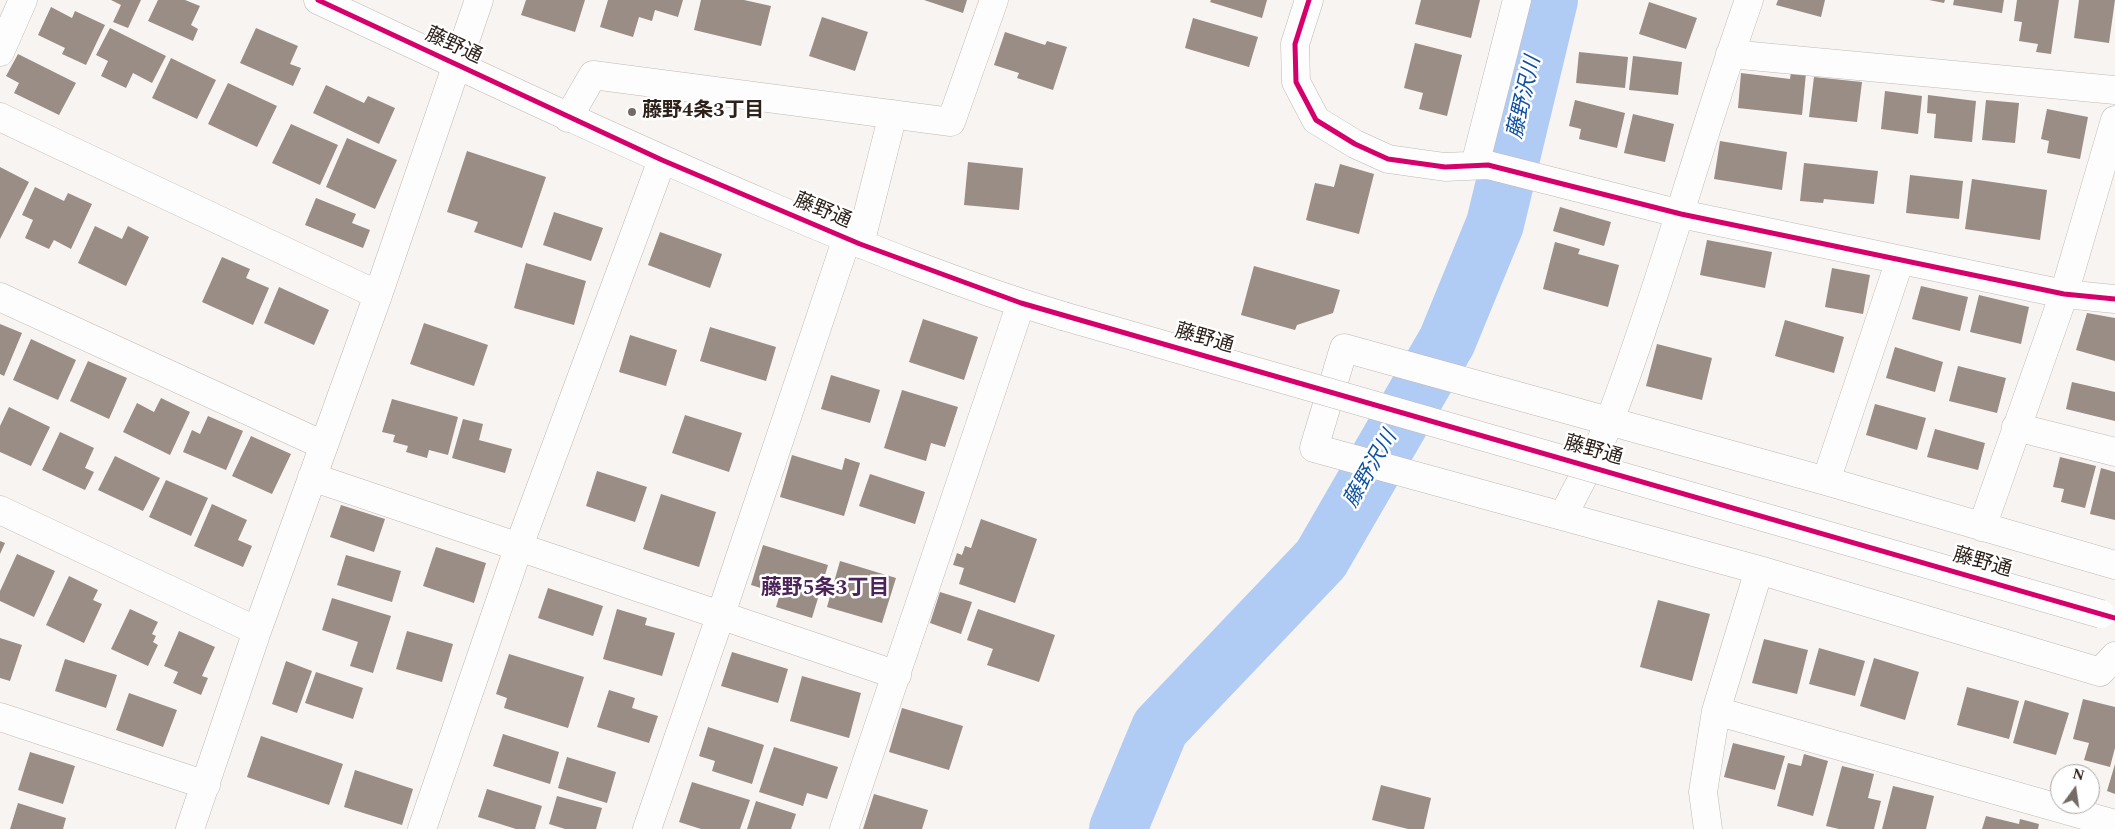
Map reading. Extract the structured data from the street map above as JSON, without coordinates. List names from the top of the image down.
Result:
{
  "streets": {
    "street": ["藤野通"]
  },
  "districts": ["藤野5条3丁目"],
  "water": ["藤野沢川"],
  "places": ["藤野4条3丁目"],
  "north": "top"
}
